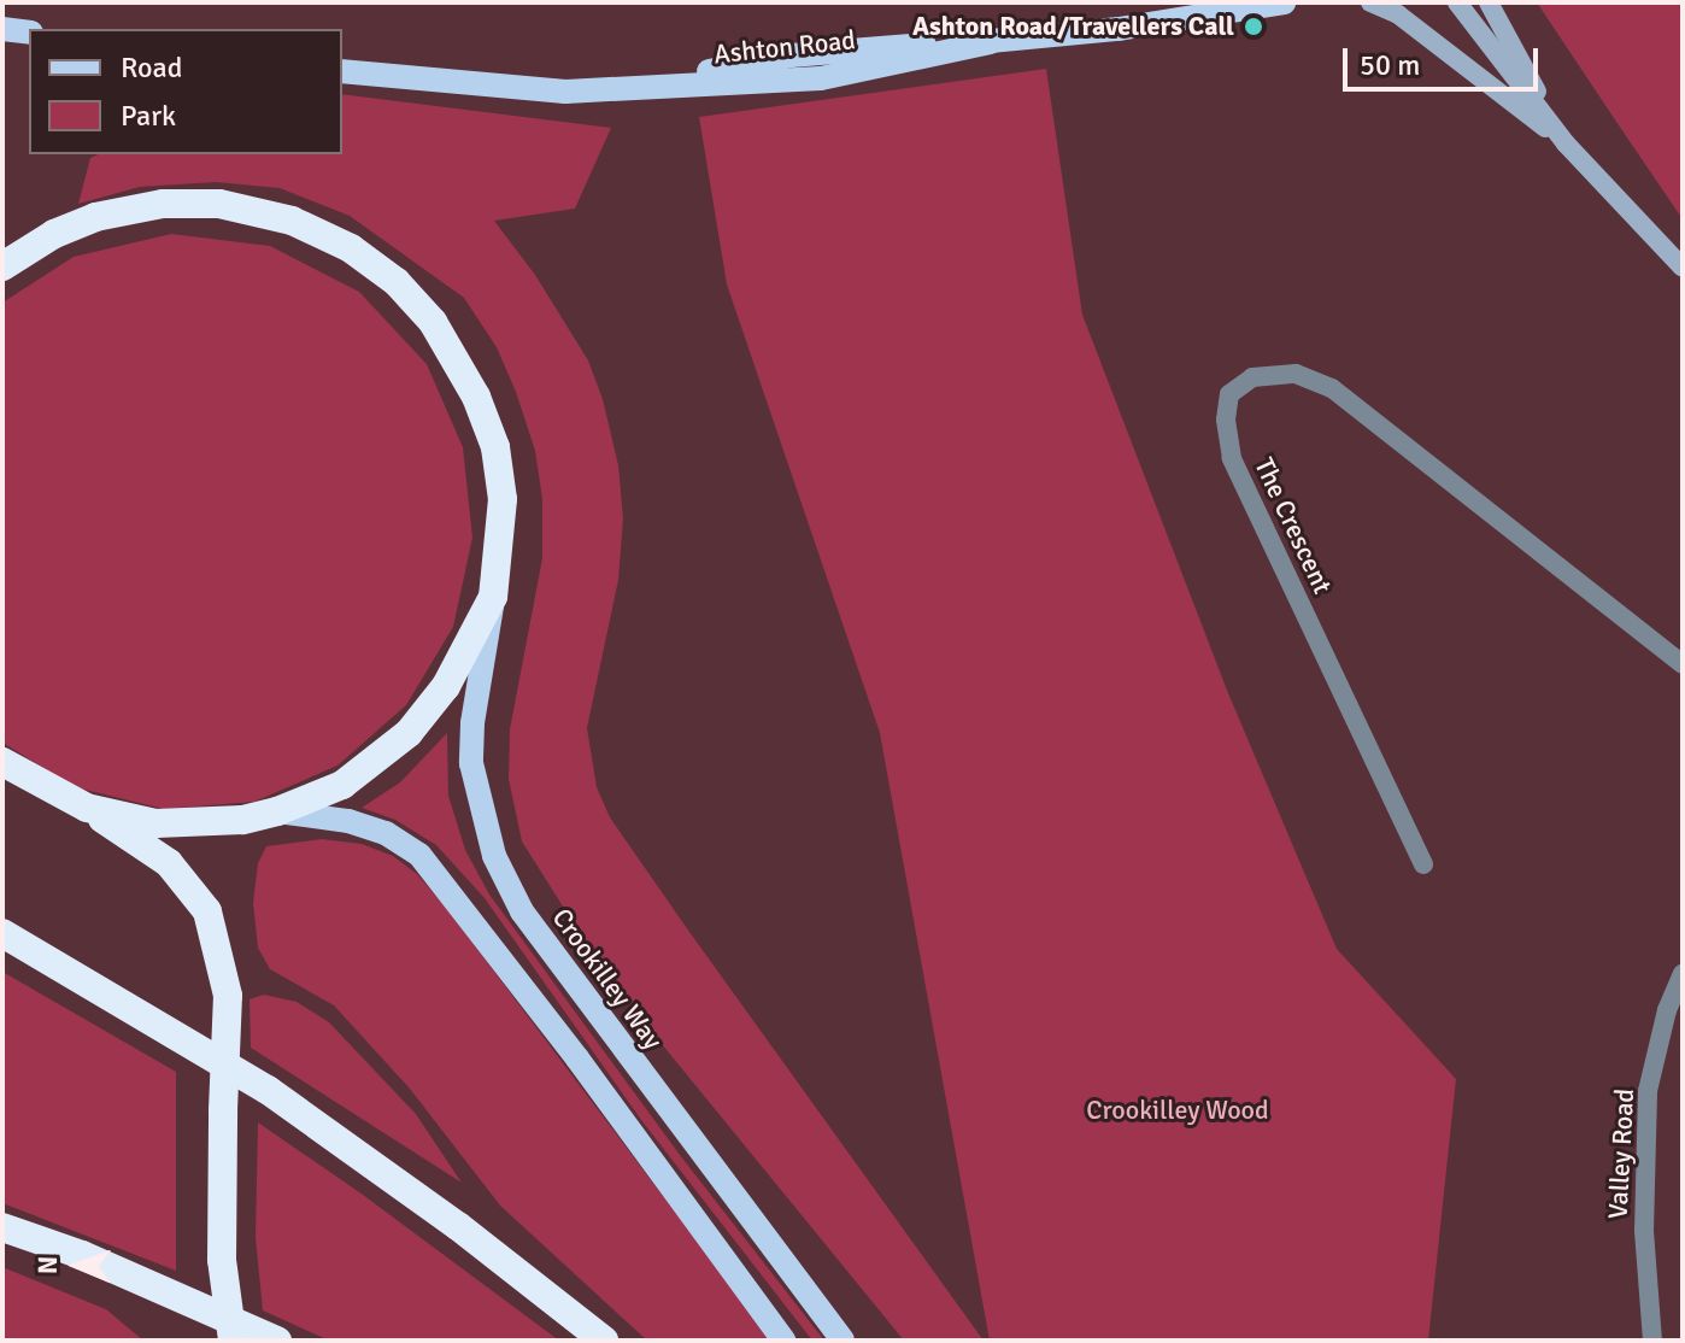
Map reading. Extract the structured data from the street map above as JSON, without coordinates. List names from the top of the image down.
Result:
{
  "streets": {
    "main road": ["Ashton Road", "Crookilley Way"],
    "street": ["The Crescent", "Valley Road"]
  },
  "parks": ["Crookilley Wood"],
  "places": ["Ashton Road/Travellers Call"],
  "legend": ["Road", "Park"],
  "scale_bar": "50 m",
  "north": "left"
}
